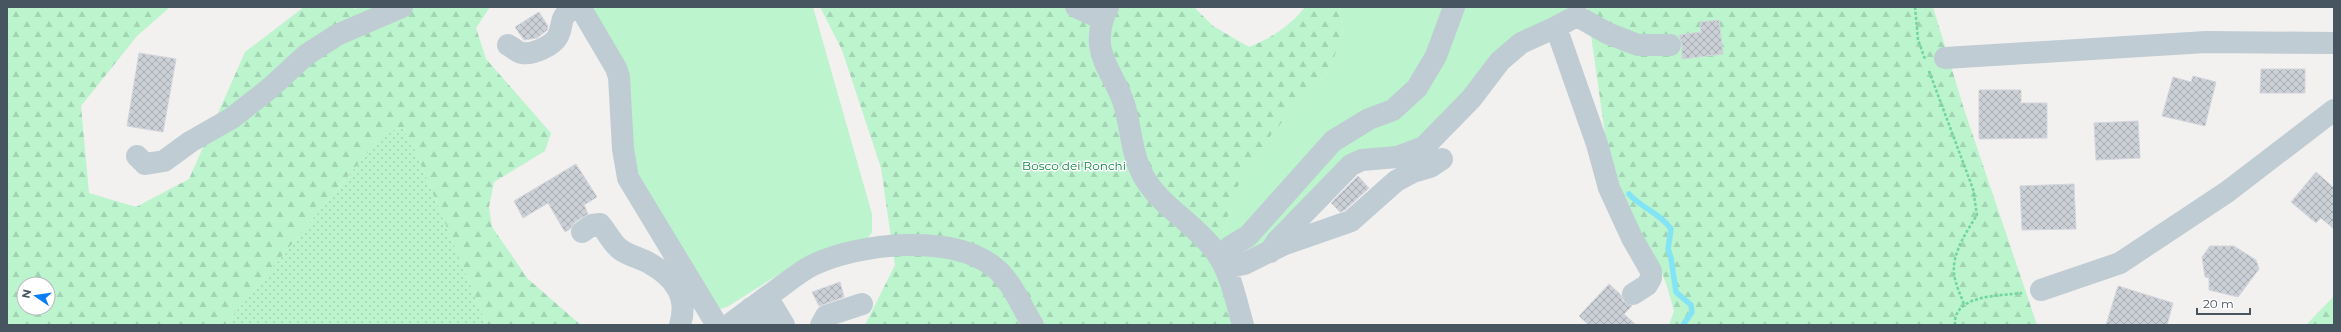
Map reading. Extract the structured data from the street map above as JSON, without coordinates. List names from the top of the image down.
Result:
{
  "parks": ["Bosco dei Ronchi"],
  "scale_bar": "20 m",
  "north": "left"
}
